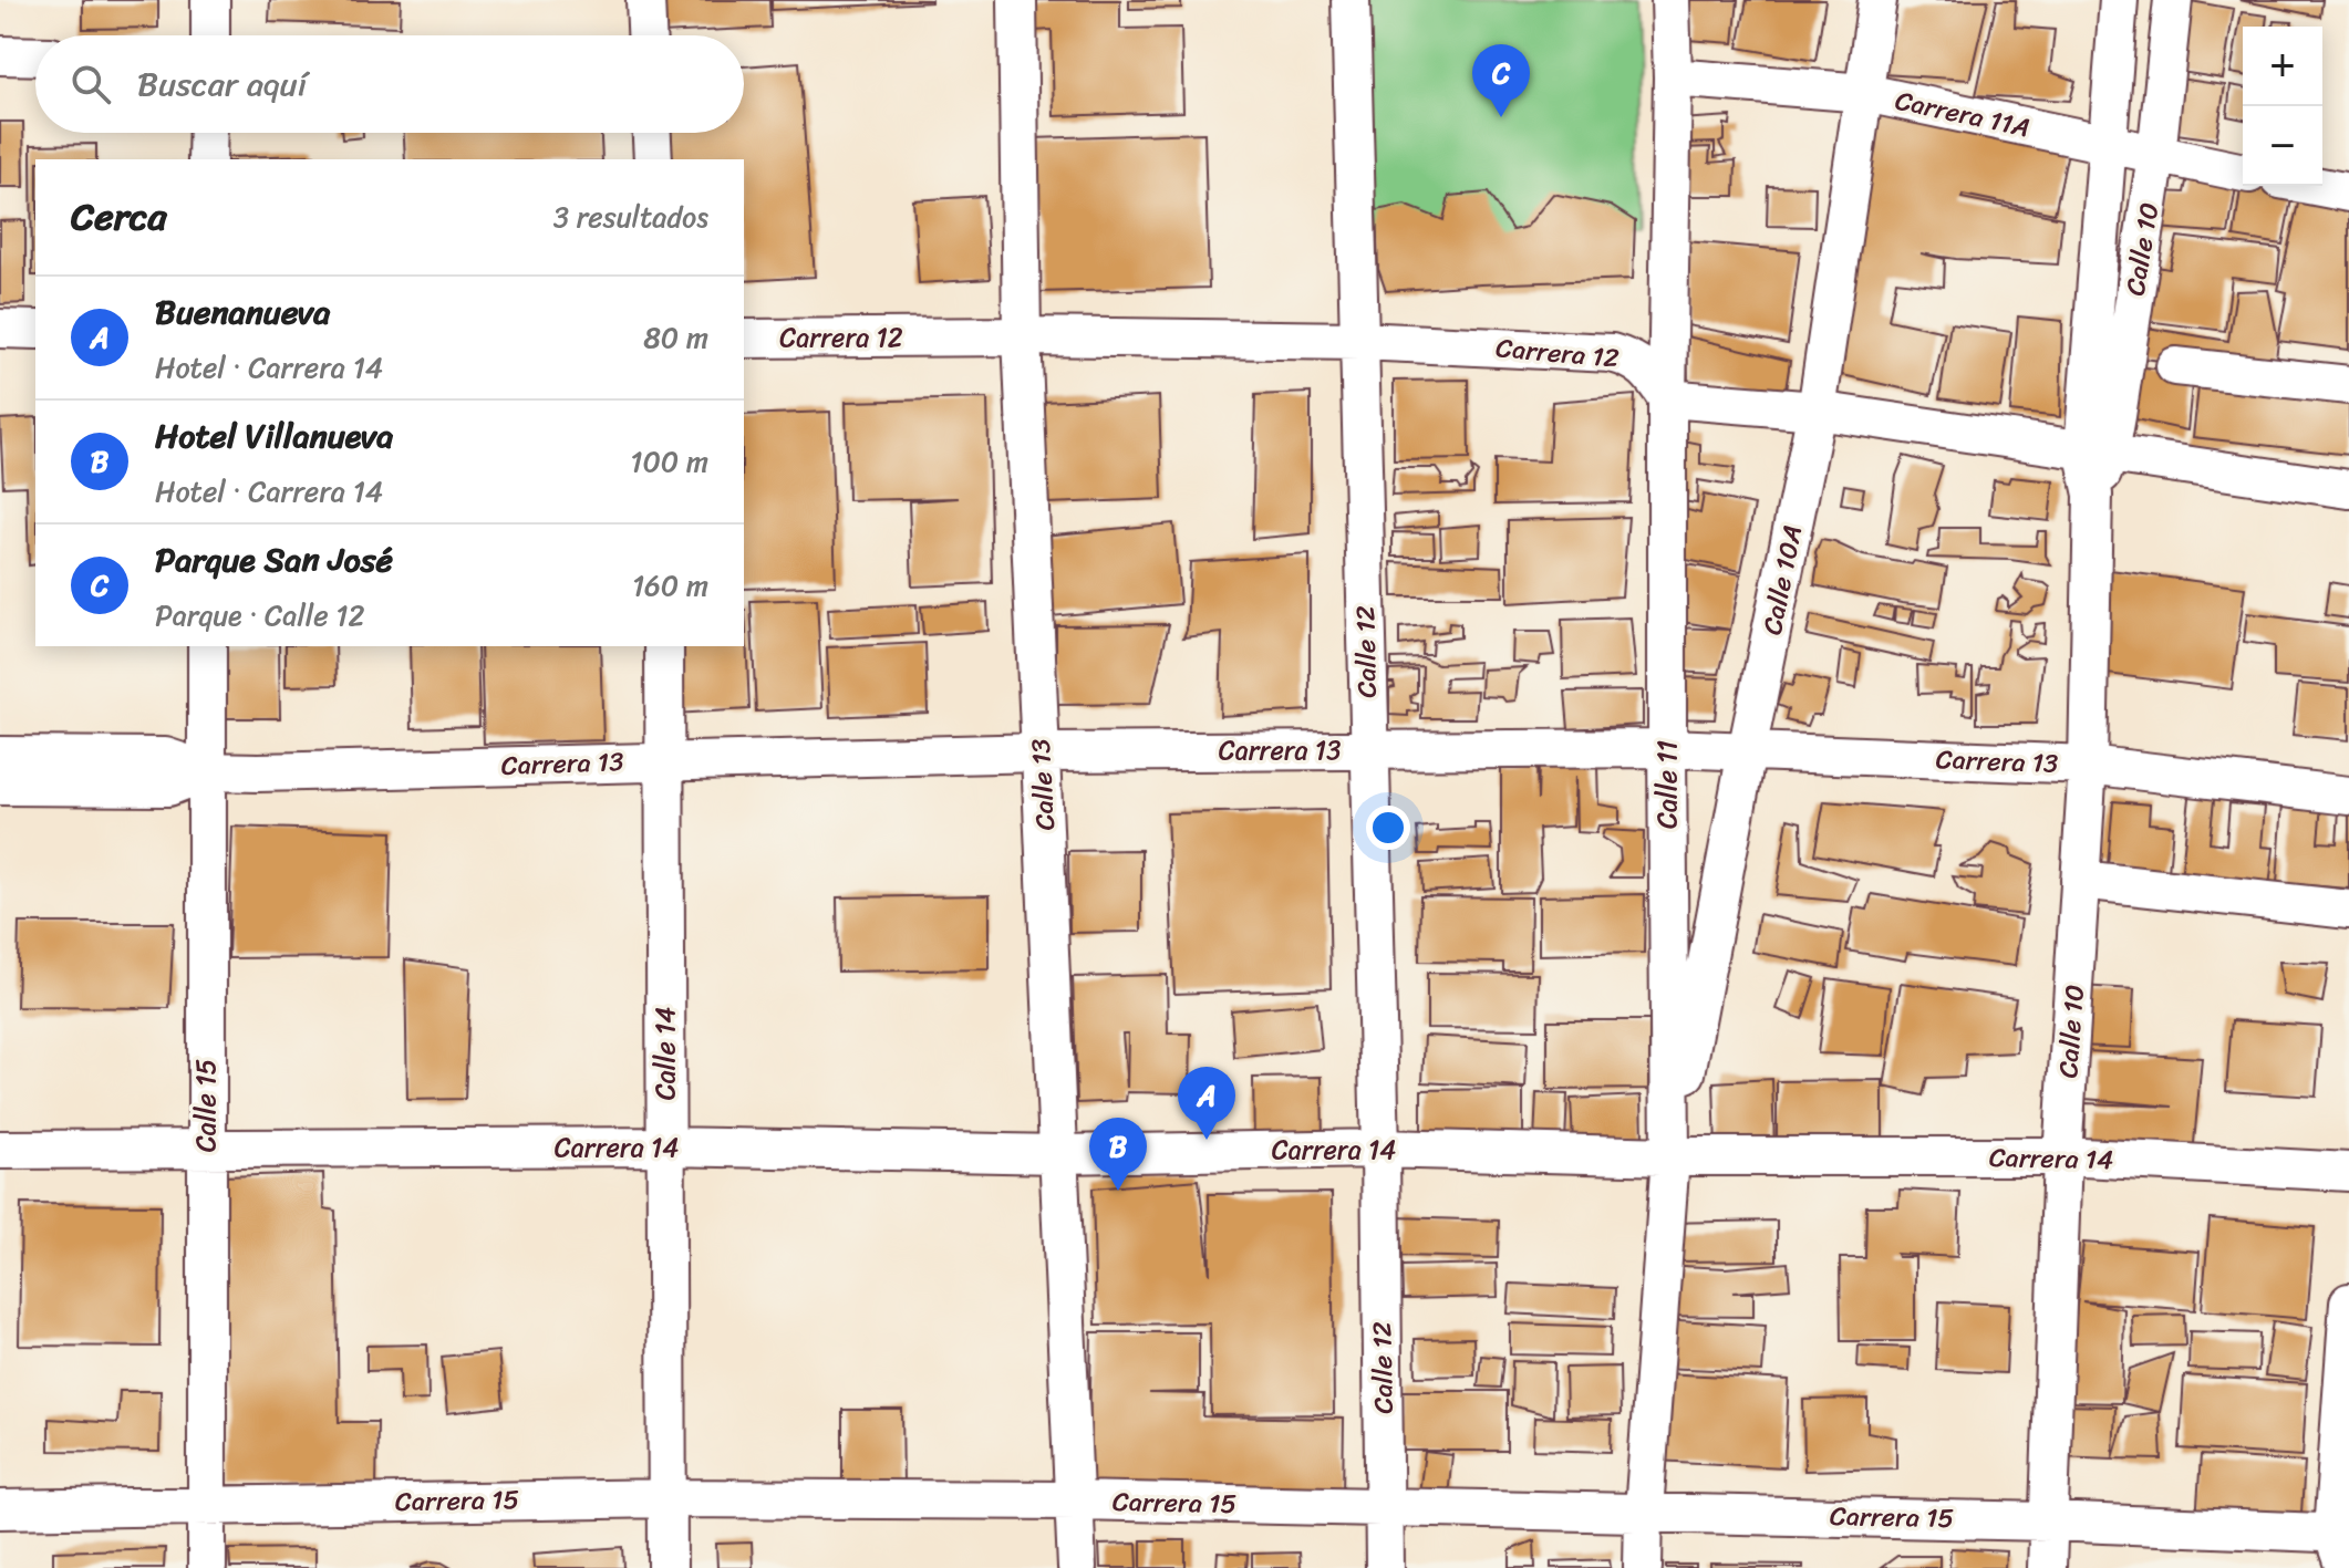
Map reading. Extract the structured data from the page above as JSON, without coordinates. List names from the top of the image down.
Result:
{
  "streets": {
    "street": [
      "Carrera 11A",
      "Calle 10",
      "Carrera 12",
      "Calle 10A",
      "Calle 12",
      "Carrera 13",
      "Calle 13",
      "Calle 11",
      "Calle 14",
      "Calle 15",
      "Carrera 14",
      "Carrera 15"
    ]
  },
  "crossings": [
    ["Carrera 11A", "Calle 10"],
    ["Carrera 11A", "Calle 10A"],
    ["Carrera 11A", "Calle 11"],
    ["Calle 10", "Carrera 13"],
    ["Calle 10", "Carrera 14"],
    ["Calle 10", "Carrera 15"],
    ["Carrera 12", "Calle 12"],
    ["Carrera 12", "Calle 13"],
    ["Carrera 12", "Calle 11"],
    ["Calle 10A", "Carrera 13"],
    ["Calle 10A", "Calle 11"],
    ["Calle 10A", "Carrera 14"],
    ["Calle 12", "Carrera 13"],
    ["Calle 12", "Carrera 14"],
    ["Calle 12", "Carrera 15"],
    ["Carrera 13", "Calle 13"],
    ["Carrera 13", "Calle 11"],
    ["Carrera 13", "Calle 14"],
    ["Carrera 13", "Calle 15"],
    ["Calle 13", "Carrera 14"],
    ["Calle 13", "Carrera 15"],
    ["Calle 11", "Carrera 14"],
    ["Calle 11", "Carrera 15"],
    ["Calle 14", "Carrera 14"],
    ["Calle 14", "Carrera 15"],
    ["Calle 15", "Carrera 14"],
    ["Calle 15", "Carrera 15"]
  ],
  "page": {
    "map_buttons": ["+", "−"],
    "search": "Buscar aquí",
    "pins": ["C", "A", "B"],
    "heading": ["Cerca", "3 resultados"],
    "list": [
      {
        "mark": "A",
        "name": "Buenanueva",
        "note": "Hotel · Carrera 14",
        "value": "80 m"
      },
      {
        "mark": "B",
        "name": "Hotel Villanueva",
        "note": "Hotel · Carrera 14",
        "value": "100 m"
      },
      {
        "mark": "C",
        "name": "Parque San José",
        "note": "Parque · Calle 12",
        "value": "160 m"
      }
    ]
  }
}
